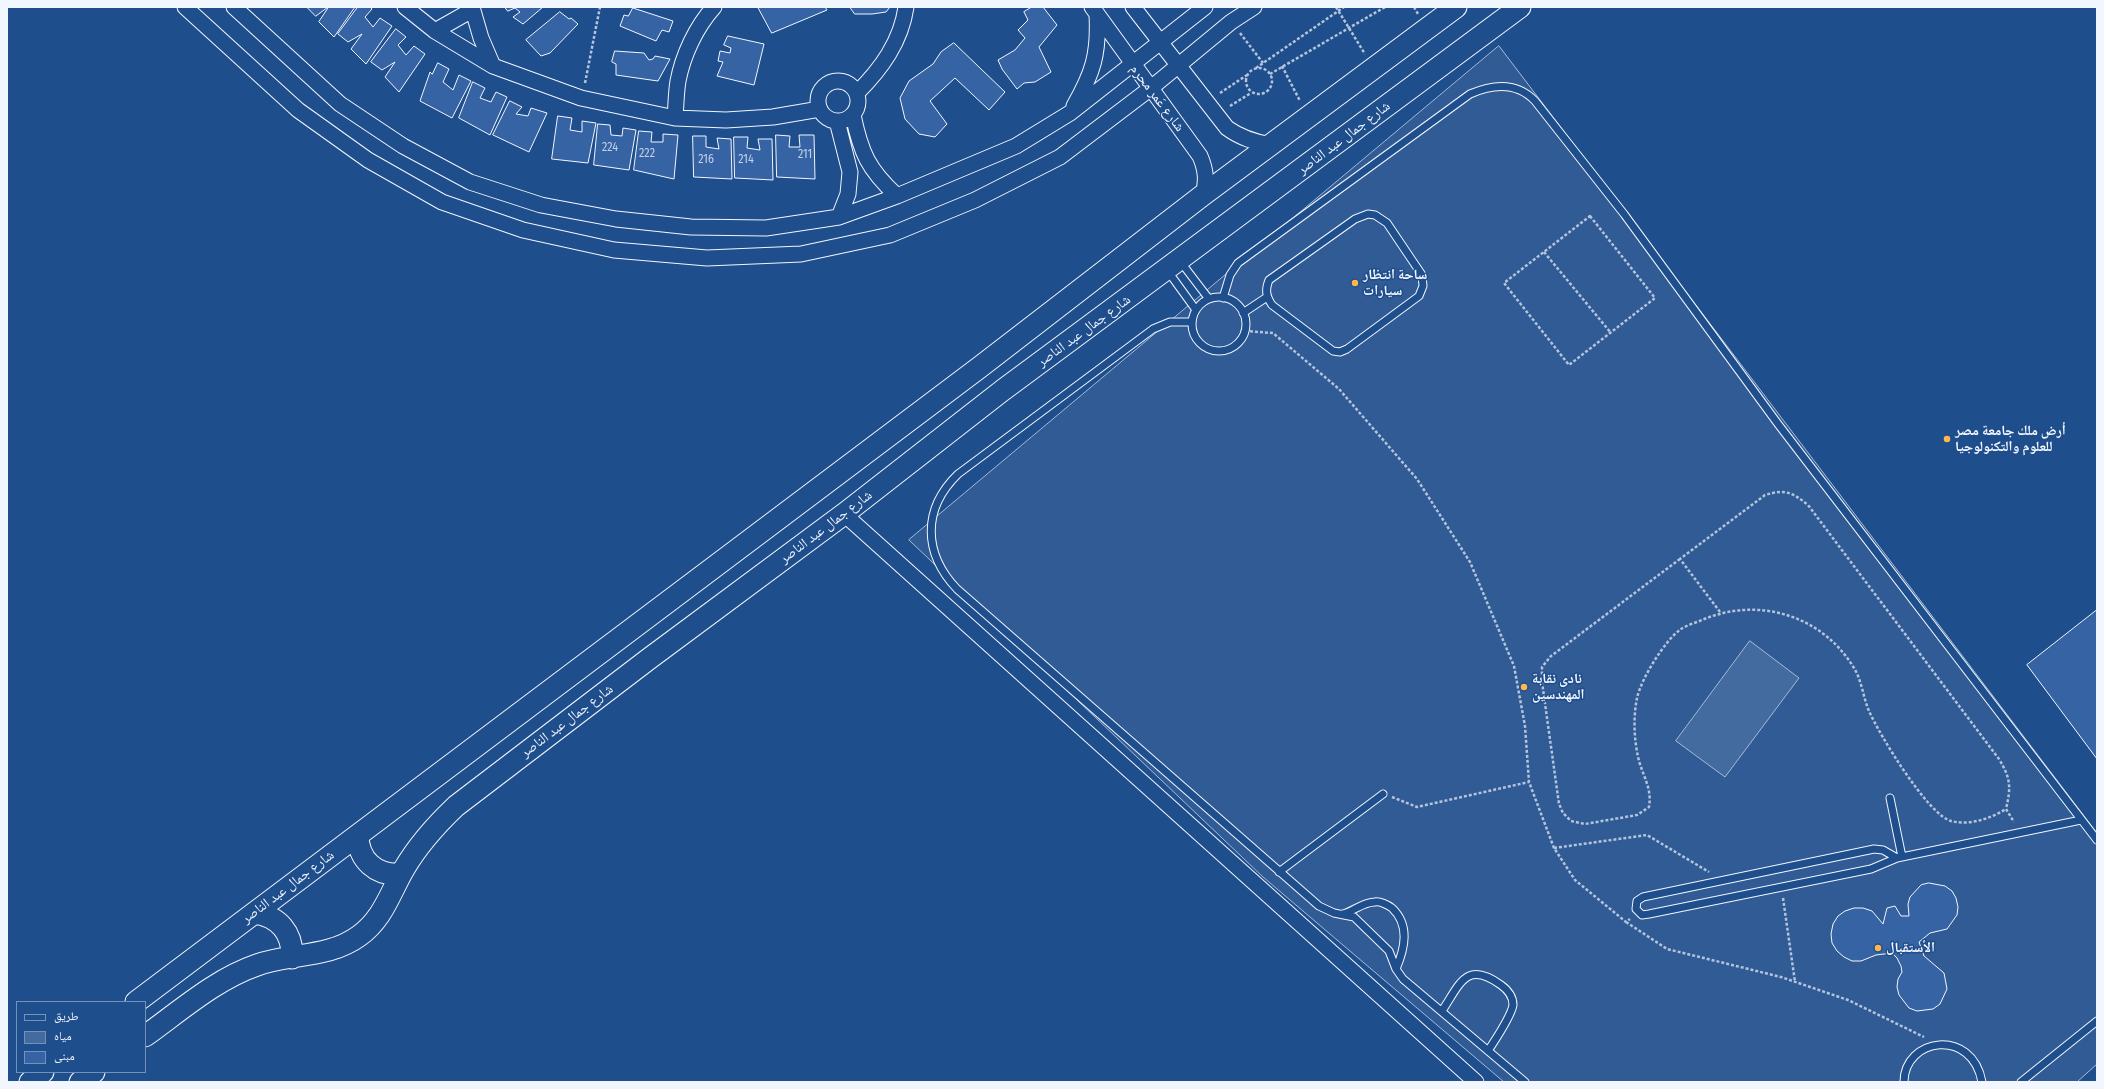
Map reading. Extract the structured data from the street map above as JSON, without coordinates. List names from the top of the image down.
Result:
{
  "streets": {
    "main road": ["شارع جمال عبد الناصر"],
    "street": ["شارع عَمر محرم"]
  },
  "crossings": [
    ["شارع عَمر محرم", "شارع جمال عبد الناصر"]
  ],
  "places": [
    "ساحة انتظار سيارات",
    "أرض ملك جامعة مصر للعلوم والتكنولوجيا",
    "نادى نقابة المهندسين",
    "الأستقبال"
  ],
  "house_numbers": [
    "224",
    "222",
    "211",
    "216",
    "214"
  ],
  "legend": ["طريق", "مياه", "مبنى"]
}
